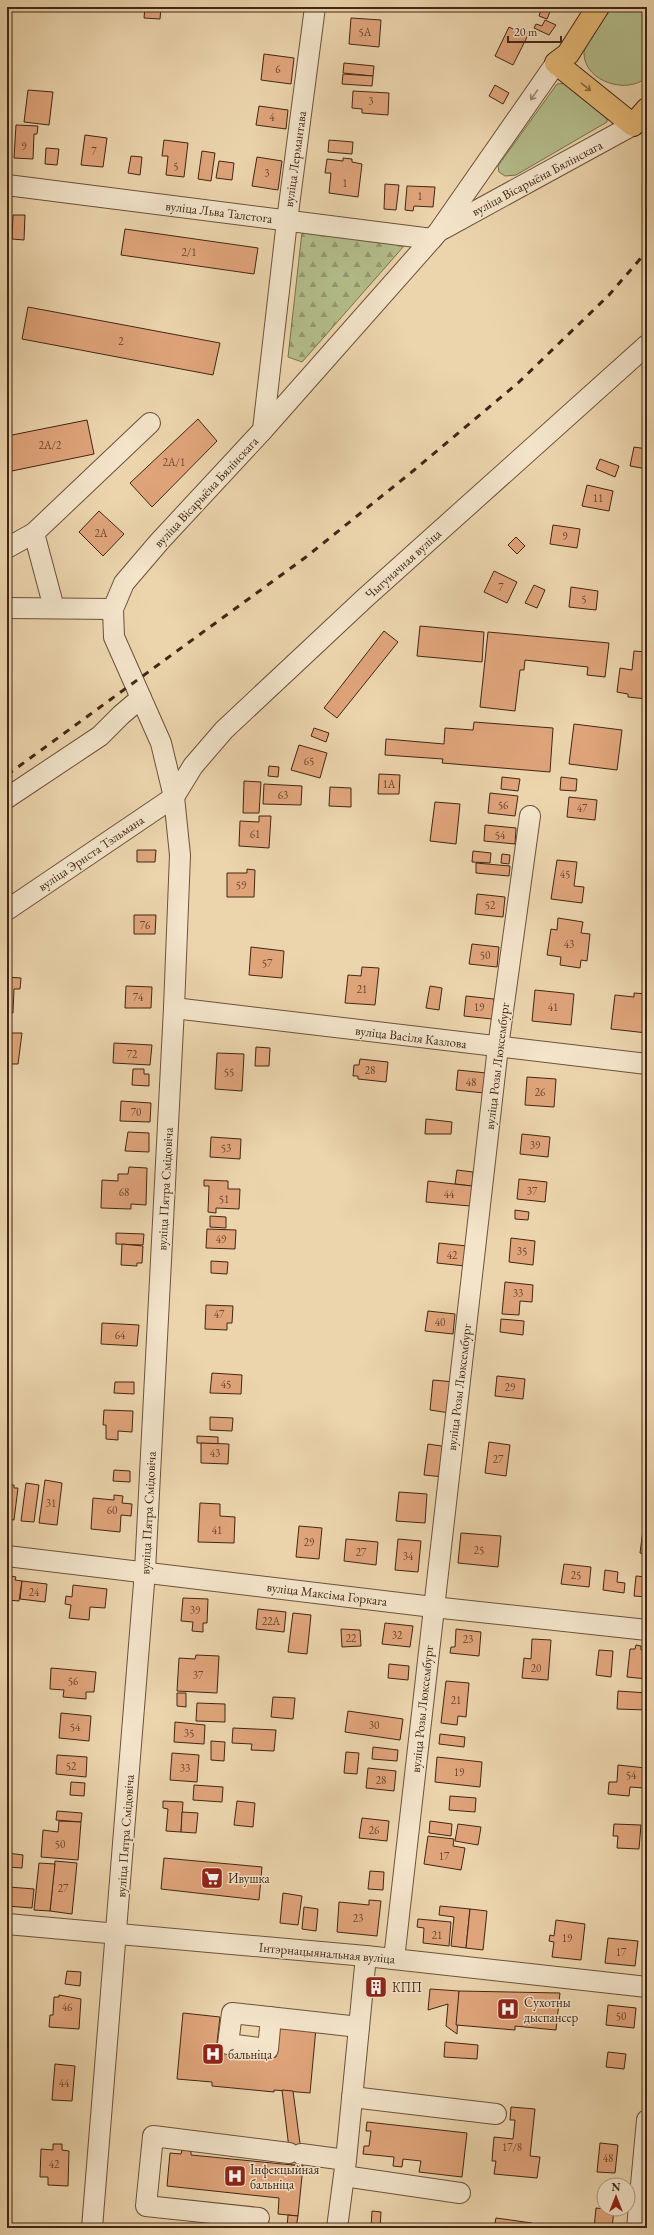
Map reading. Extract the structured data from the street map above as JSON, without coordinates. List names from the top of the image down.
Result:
{
  "streets": {
    "main road": ["вуліца Вісарыёна Бялінскага"],
    "street": [
      "вуліца Лермантава",
      "вуліца Льва Талстога",
      "Чыгуначная вуліца",
      "вуліца Эрнста Тэльмана",
      "вуліца Васіля Казлова",
      "вуліца Розы Люксембург",
      "вуліца Пятра Смідовіча",
      "вуліца Максіма Горкага",
      "Інтэрнацыянальная вуліца"
    ]
  },
  "crossings": [
    ["вуліца Лермантава", "вуліца Вісарыёна Бялінскага"],
    ["вуліца Лермантава", "вуліца Льва Талстога"],
    ["вуліца Вісарыёна Бялінскага", "вуліца Льва Талстога"],
    ["вуліца Вісарыёна Бялінскага", "Чыгуначная вуліца"],
    ["вуліца Вісарыёна Бялінскага", "вуліца Эрнста Тэльмана"],
    ["вуліца Вісарыёна Бялінскага", "вуліца Пятра Смідовіча"],
    ["Чыгуначная вуліца", "вуліца Эрнста Тэльмана"],
    ["Чыгуначная вуліца", "вуліца Пятра Смідовіча"],
    ["вуліца Эрнста Тэльмана", "вуліца Пятра Смідовіча"],
    ["вуліца Васіля Казлова", "вуліца Розы Люксембург"],
    ["вуліца Васіля Казлова", "вуліца Пятра Смідовіча"],
    ["вуліца Розы Люксембург", "вуліца Максіма Горкага"],
    ["вуліца Розы Люксембург", "Інтэрнацыянальная вуліца"],
    ["вуліца Пятра Смідовіча", "вуліца Максіма Горкага"],
    ["вуліца Пятра Смідовіча", "Інтэрнацыянальная вуліца"]
  ],
  "places": {
    "supermarket": ["Ивушка"],
    "building": ["КПП"],
    "hospital": ["Сухотны дыспансер", "бальніца", "Інфекцыйная бальніца"]
  },
  "house_numbers": [
    "5А",
    "6",
    "3",
    "4",
    "9",
    "7",
    "5",
    "3",
    "1",
    "1",
    "2/1",
    "2",
    "2А/2",
    "2А/1",
    "11",
    "2А",
    "9",
    "7",
    "5",
    "65",
    "1А",
    "63",
    "56",
    "47",
    "61",
    "54",
    "45",
    "59",
    "52",
    "76",
    "43",
    "50",
    "57",
    "21",
    "74",
    "19",
    "41",
    "72",
    "28",
    "55",
    "48",
    "26",
    "70",
    "39",
    "53",
    "37",
    "68",
    "44",
    "51",
    "49",
    "35",
    "42",
    "33",
    "47",
    "40",
    "64",
    "45",
    "29",
    "43",
    "27",
    "31",
    "60",
    "41",
    "29",
    "25",
    "27",
    "34",
    "25",
    "24",
    "39",
    "22А",
    "32",
    "22",
    "23",
    "20",
    "37",
    "56",
    "21",
    "30",
    "54",
    "35",
    "52",
    "33",
    "19",
    "54",
    "28",
    "26",
    "50",
    "17",
    "27",
    "23",
    "21",
    "19",
    "17",
    "46",
    "50",
    "44",
    "17/8",
    "48",
    "42"
  ],
  "scale_bar": "20 m",
  "north": "top"
}
